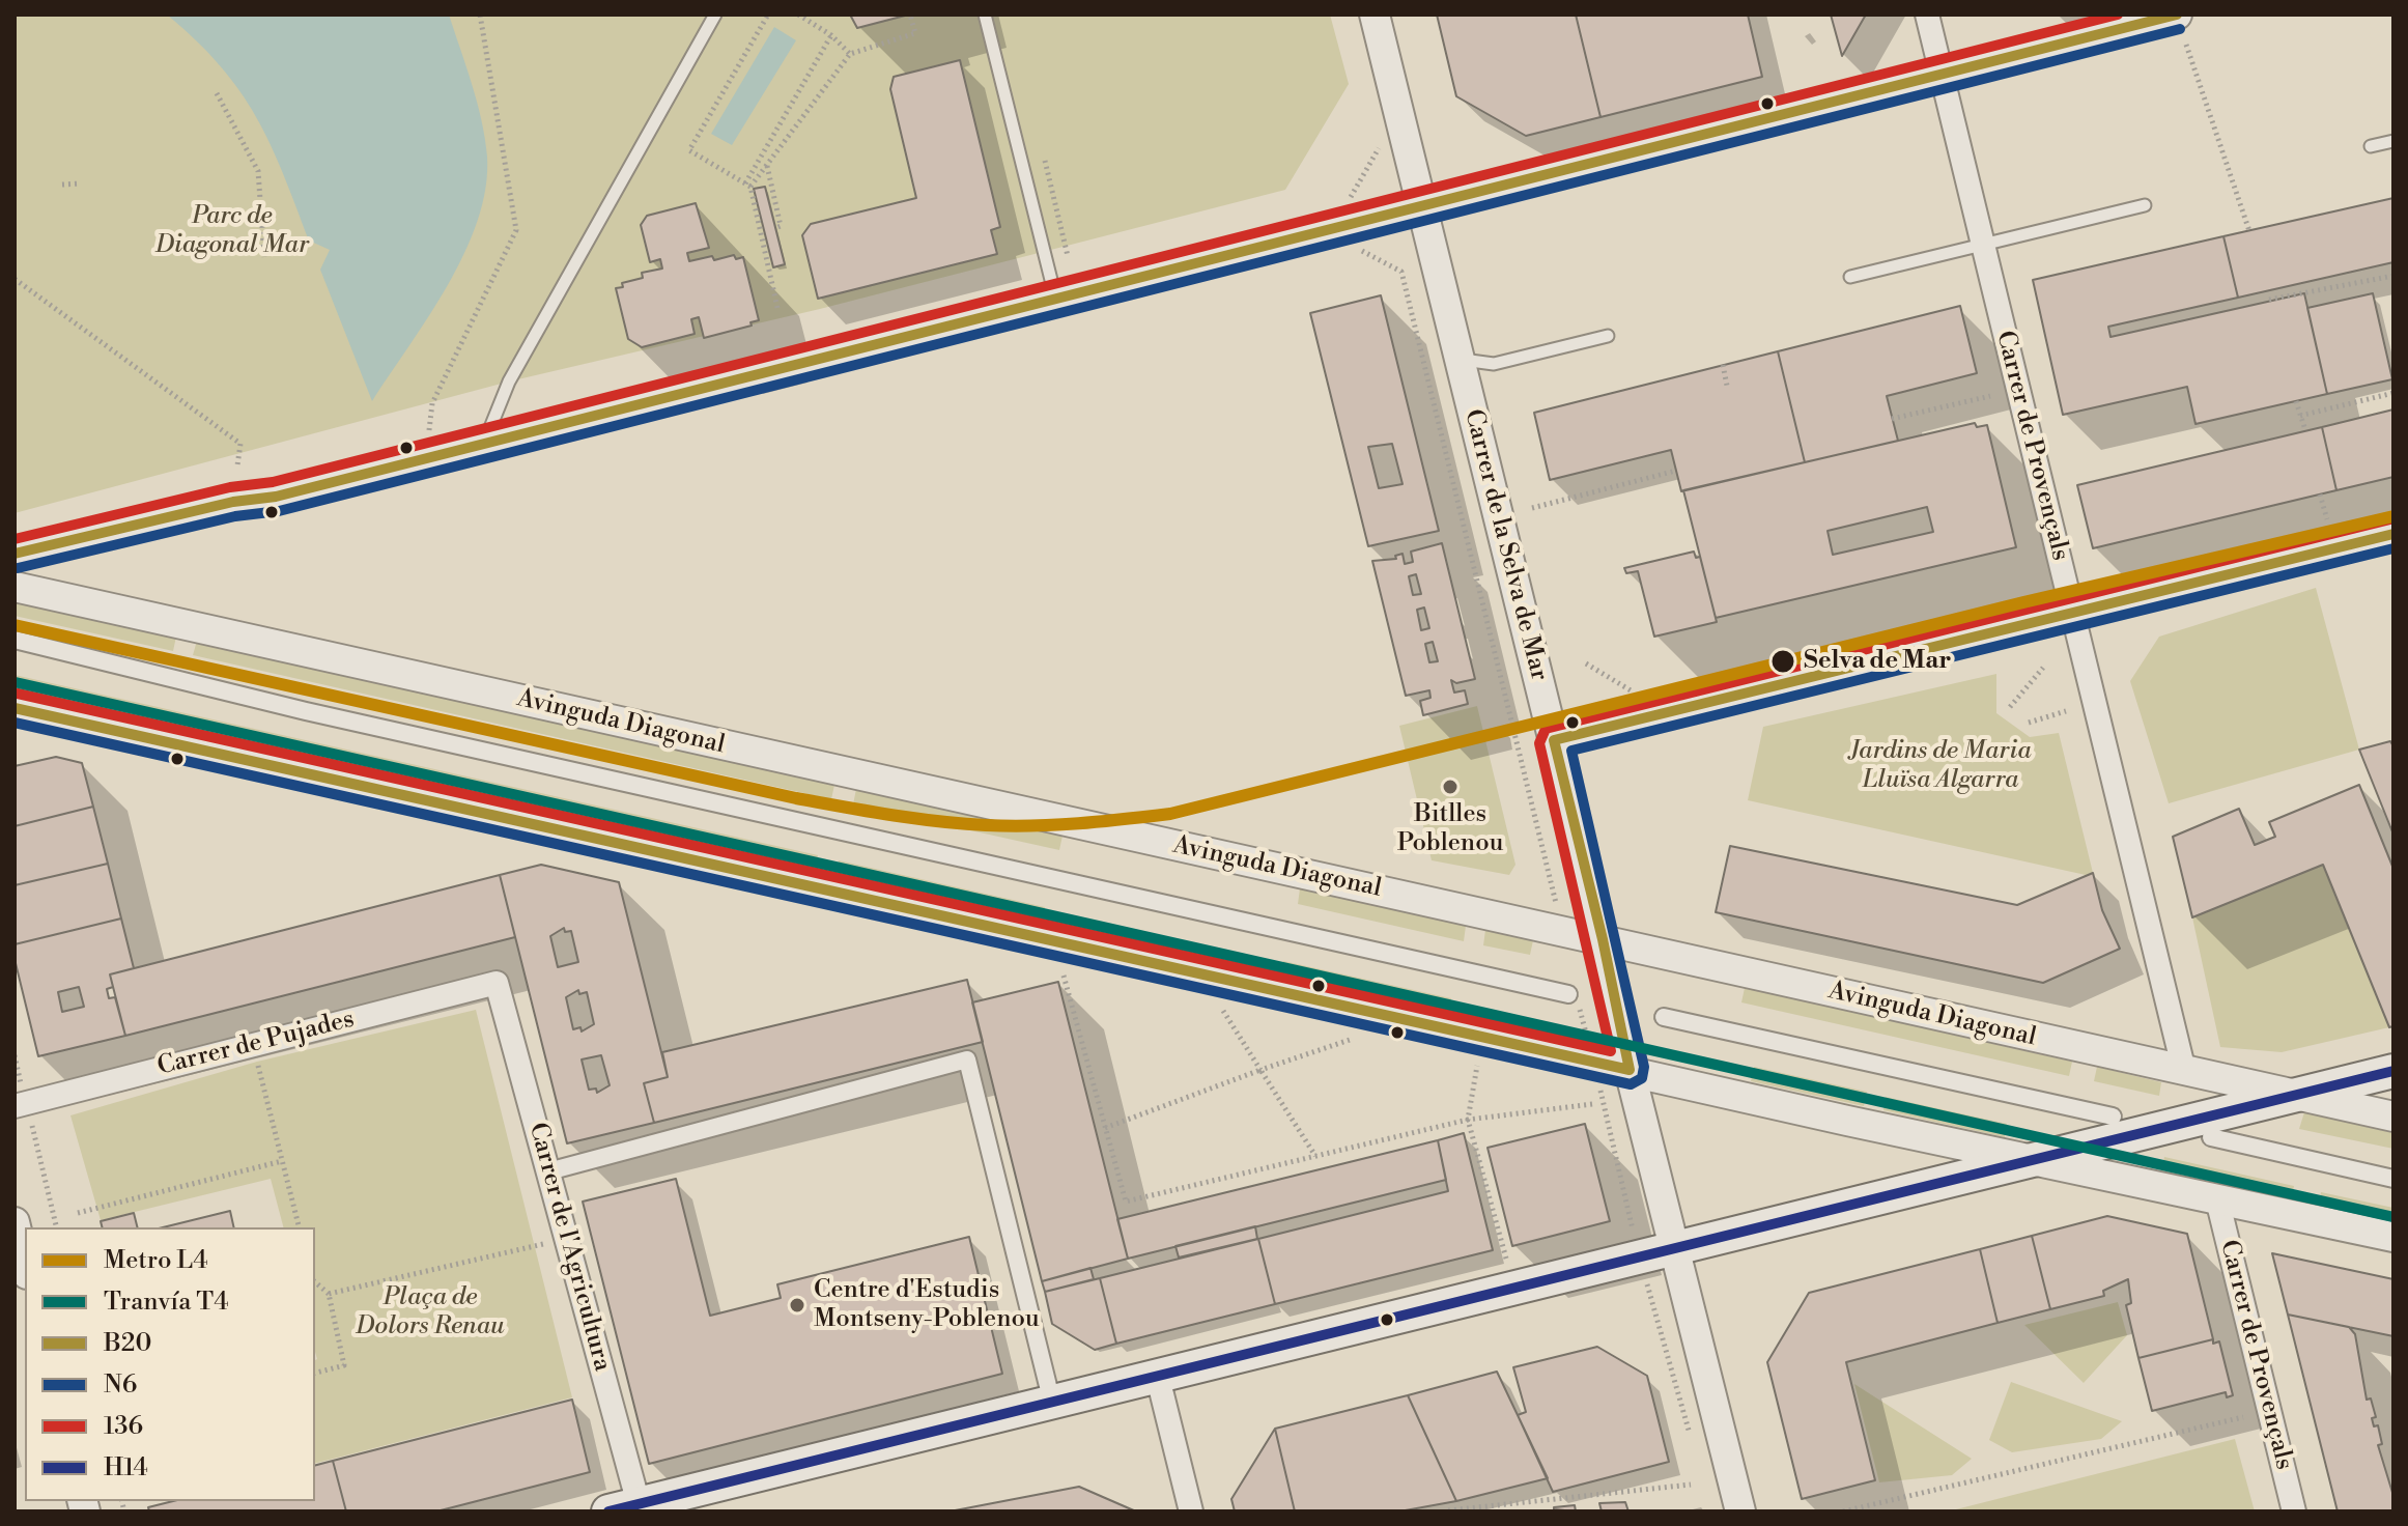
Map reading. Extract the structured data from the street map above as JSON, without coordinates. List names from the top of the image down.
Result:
{
  "streets": {
    "street": [
      "Carrer de Provençals",
      "Carrer de la Selva de Mar",
      "Avinguda Diagonal",
      "Carrer de Pujades",
      "Carrer de l'Agricultura"
    ]
  },
  "crossings": [
    ["Carrer de Provençals", "Avinguda Diagonal"],
    ["Carrer de la Selva de Mar", "Avinguda Diagonal"],
    ["Carrer de Pujades", "Carrer de l'Agricultura"]
  ],
  "parks": ["Parc de Diagonal Mar", "Jardins de Maria Lluïsa Algarra", "Plaça de Dolors Renau"],
  "places": ["Selva de Mar", "Bitlles Poblenou", "Centre d'Estudis Montseny-Poblenou"],
  "lines": [
    "transit line B20",
    "transit line 136",
    "transit line N6",
    "metro line L4",
    "tram line T4",
    "transit line H14"
  ],
  "legend": [
    "Metro L4",
    "Tranvía T4",
    "B20",
    "N6",
    "136",
    "H14"
  ]
}
